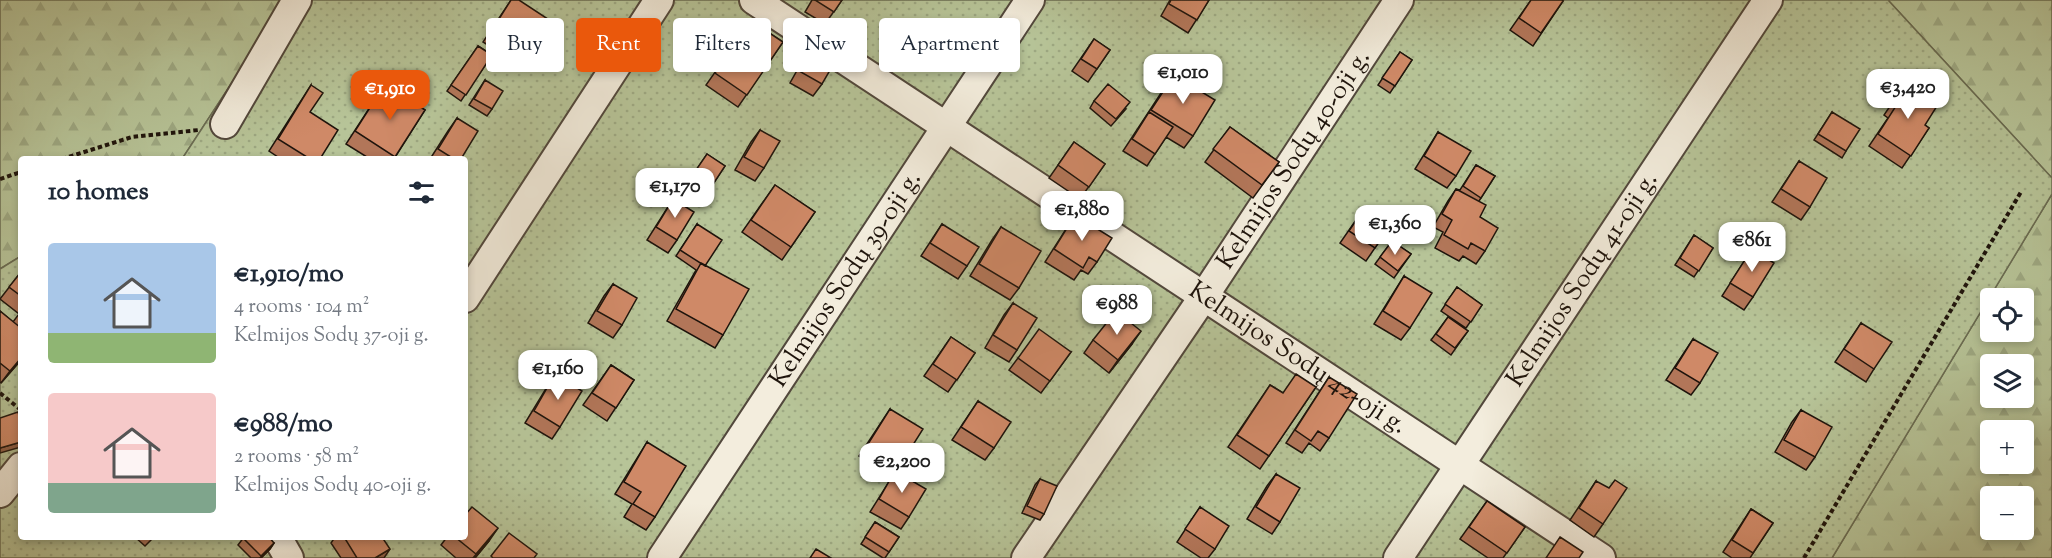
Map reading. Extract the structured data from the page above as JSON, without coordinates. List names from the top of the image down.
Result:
{
  "streets": {
    "street": [
      "Kelmijos Sodų 40-oji g.",
      "Kelmijos Sodų 39-oji g.",
      "Kelmijos Sodų 41-oji g.",
      "Kelmijos Sodų 42-oji g."
    ]
  },
  "crossings": [
    ["Kelmijos Sodų 40-oji g.", "Kelmijos Sodų 42-oji g."],
    ["Kelmijos Sodų 39-oji g.", "Kelmijos Sodų 42-oji g."],
    ["Kelmijos Sodų 41-oji g.", "Kelmijos Sodų 42-oji g."]
  ],
  "page": {
    "chip": [
      "Buy",
      "Rent",
      "Filters",
      "New",
      "Apartment"
    ],
    "price": [
      "€1,010",
      "€3,420",
      "€1,910",
      "€1,170",
      "€1,880",
      "€1,360",
      "€861",
      "€988",
      "€1,160",
      "€2,200"
    ],
    "heading": "10 homes",
    "list": [
      {
        "name": "€1,910/mo",
        "note": "4 rooms · 104 m² · Kelmijos Sodų 37-oji g."
      },
      {
        "name": "€988/mo",
        "note": "2 rooms · 58 m² · Kelmijos Sodų 40-oji g."
      }
    ],
    "map_buttons": ["+", "−"]
  }
}
